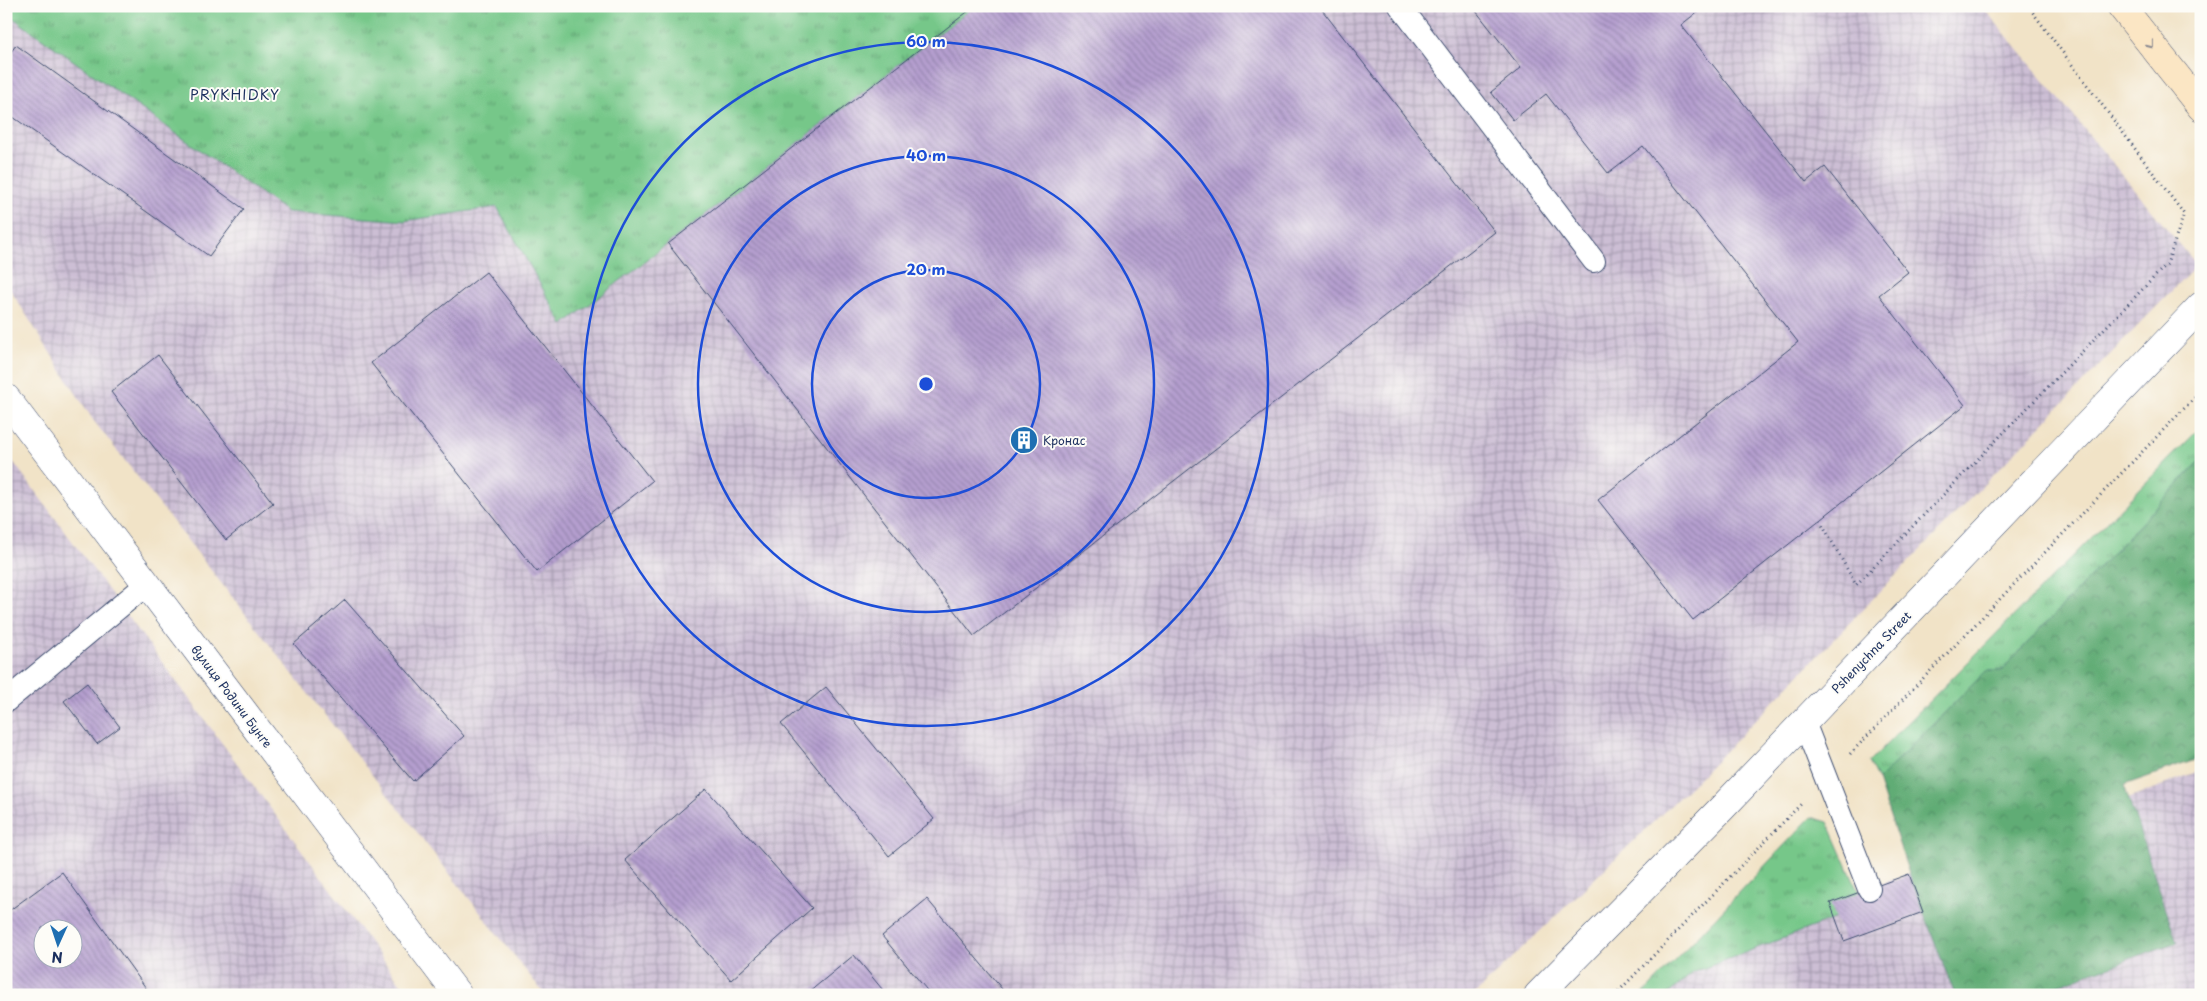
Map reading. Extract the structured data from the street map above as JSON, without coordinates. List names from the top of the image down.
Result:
{
  "streets": {
    "street": ["Pshenychna Street", "вулиця Родини Бунґе"]
  },
  "districts": ["PRYKHIDKY"],
  "places": {
    "building": ["Кронас"]
  },
  "north": "bottom",
  "rings": ["60 m", "40 m", "20 m"]
}
